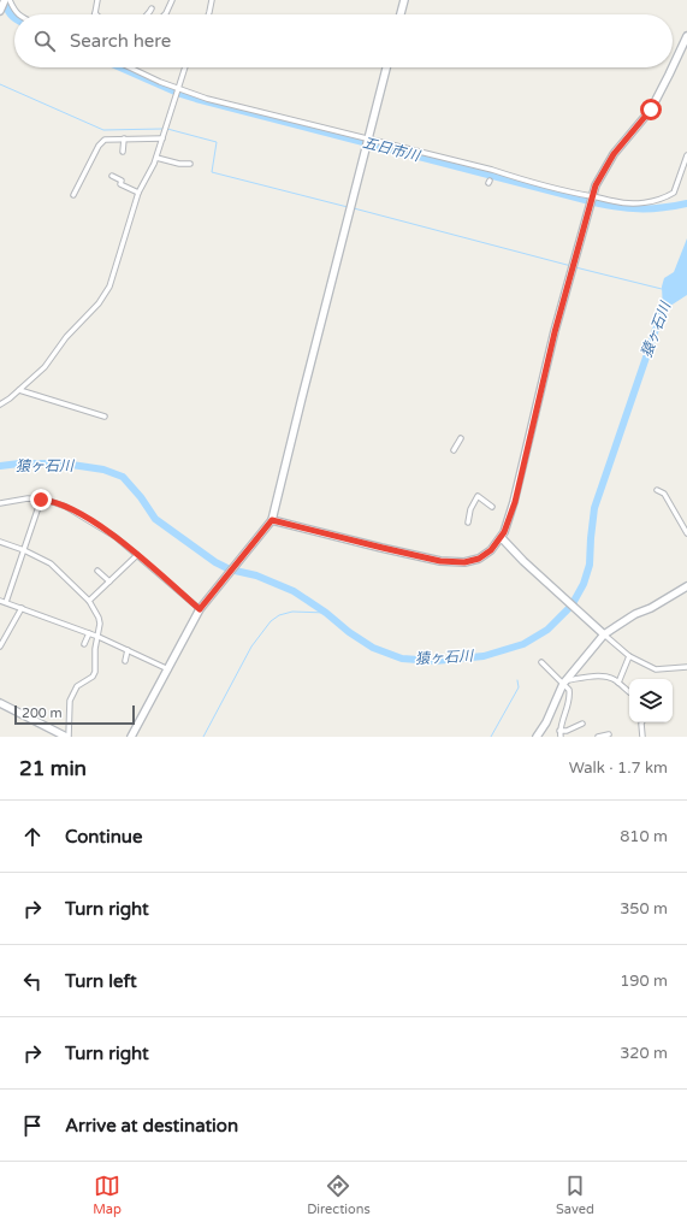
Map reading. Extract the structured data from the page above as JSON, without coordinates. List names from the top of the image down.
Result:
{
  "water": ["五日市川", "猿ヶ石川"],
  "scale_bar": "200 m",
  "page": {
    "search": "Search here",
    "scale": "200 m",
    "heading": ["21 min", "Walk · 1.7 km"],
    "list": [
      ["Continue", "810 m"],
      ["Turn right", "350 m"],
      ["Turn left", "190 m"],
      ["Turn right", "320 m"],
      "Arrive at destination"
    ],
    "nav": ["Map", "Directions", "Saved"]
  }
}
